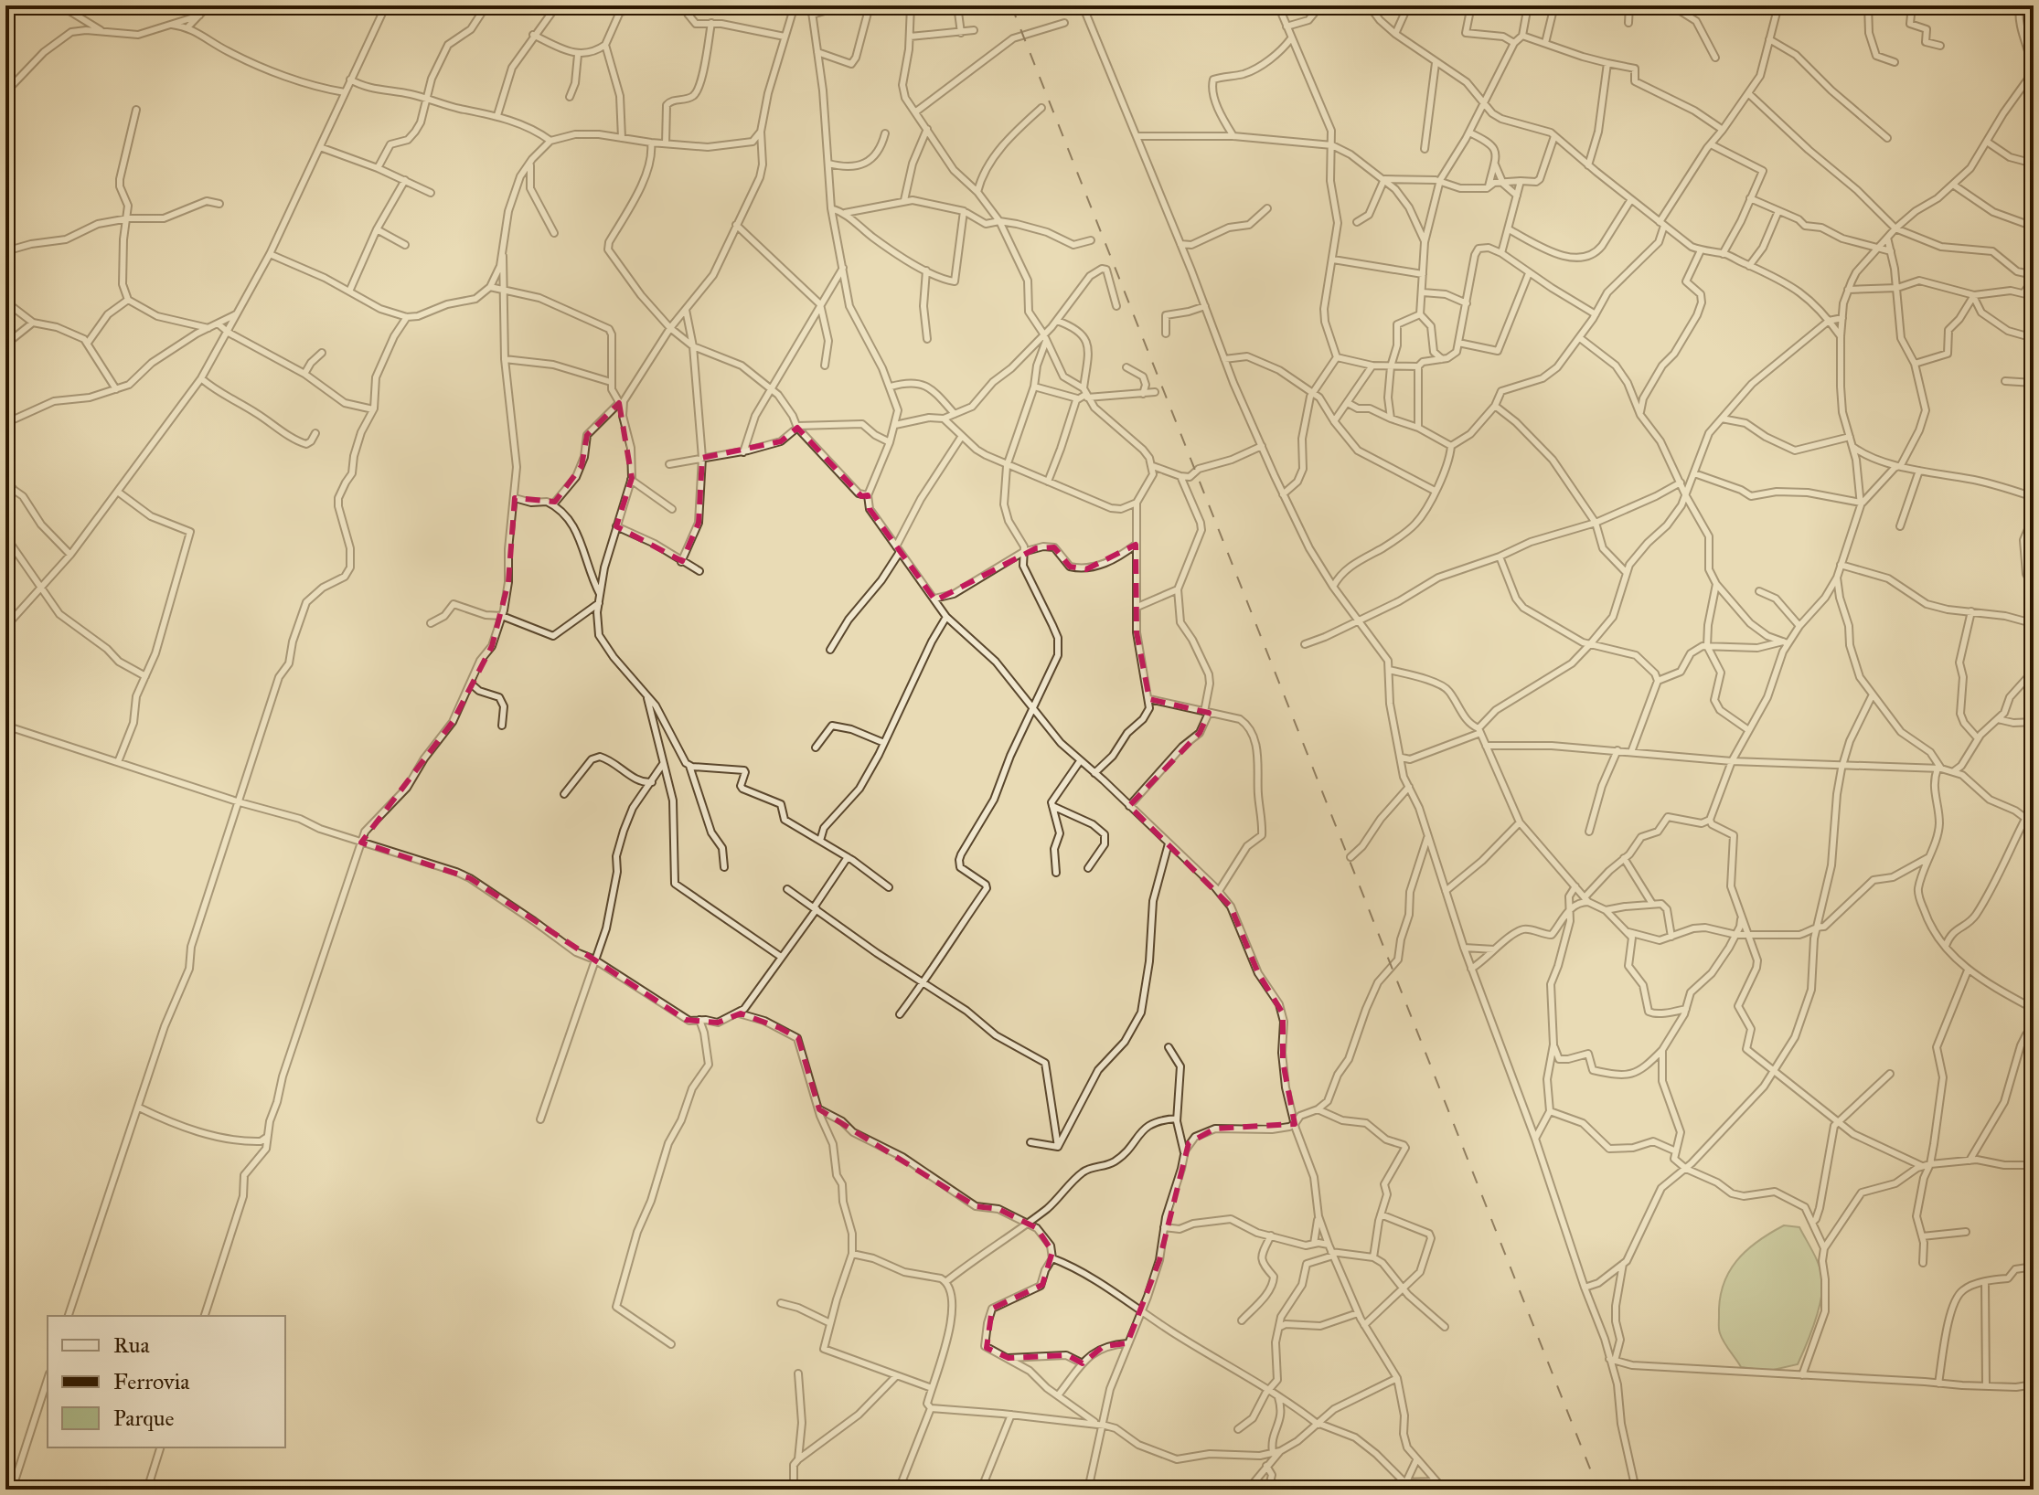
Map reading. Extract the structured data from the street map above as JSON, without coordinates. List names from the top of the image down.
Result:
{
  "legend": ["Rua", "Ferrovia", "Parque"]
}
